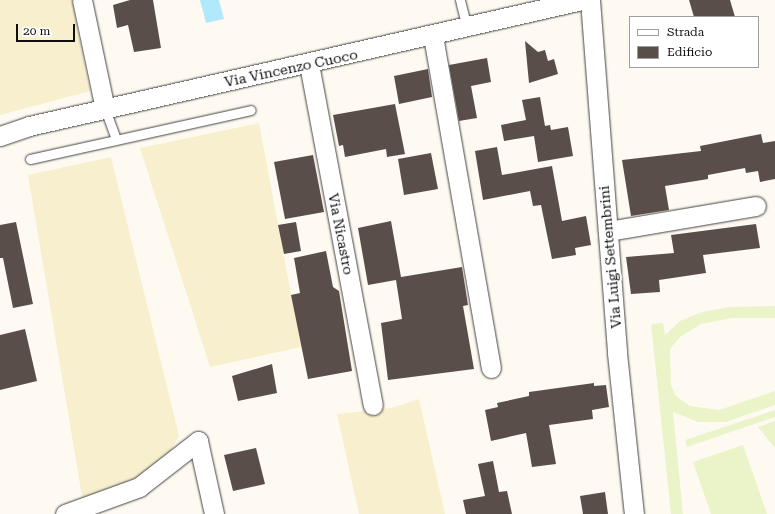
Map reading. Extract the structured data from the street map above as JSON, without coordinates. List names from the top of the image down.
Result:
{
  "streets": {
    "street": ["Via Vincenzo Cuoco", "Via Nicastro", "Via Luigi Settembrini"]
  },
  "crossings": [
    ["Via Vincenzo Cuoco", "Via Nicastro"]
  ],
  "legend": ["Strada", "Edificio"],
  "scale_bar": "20 m"
}
